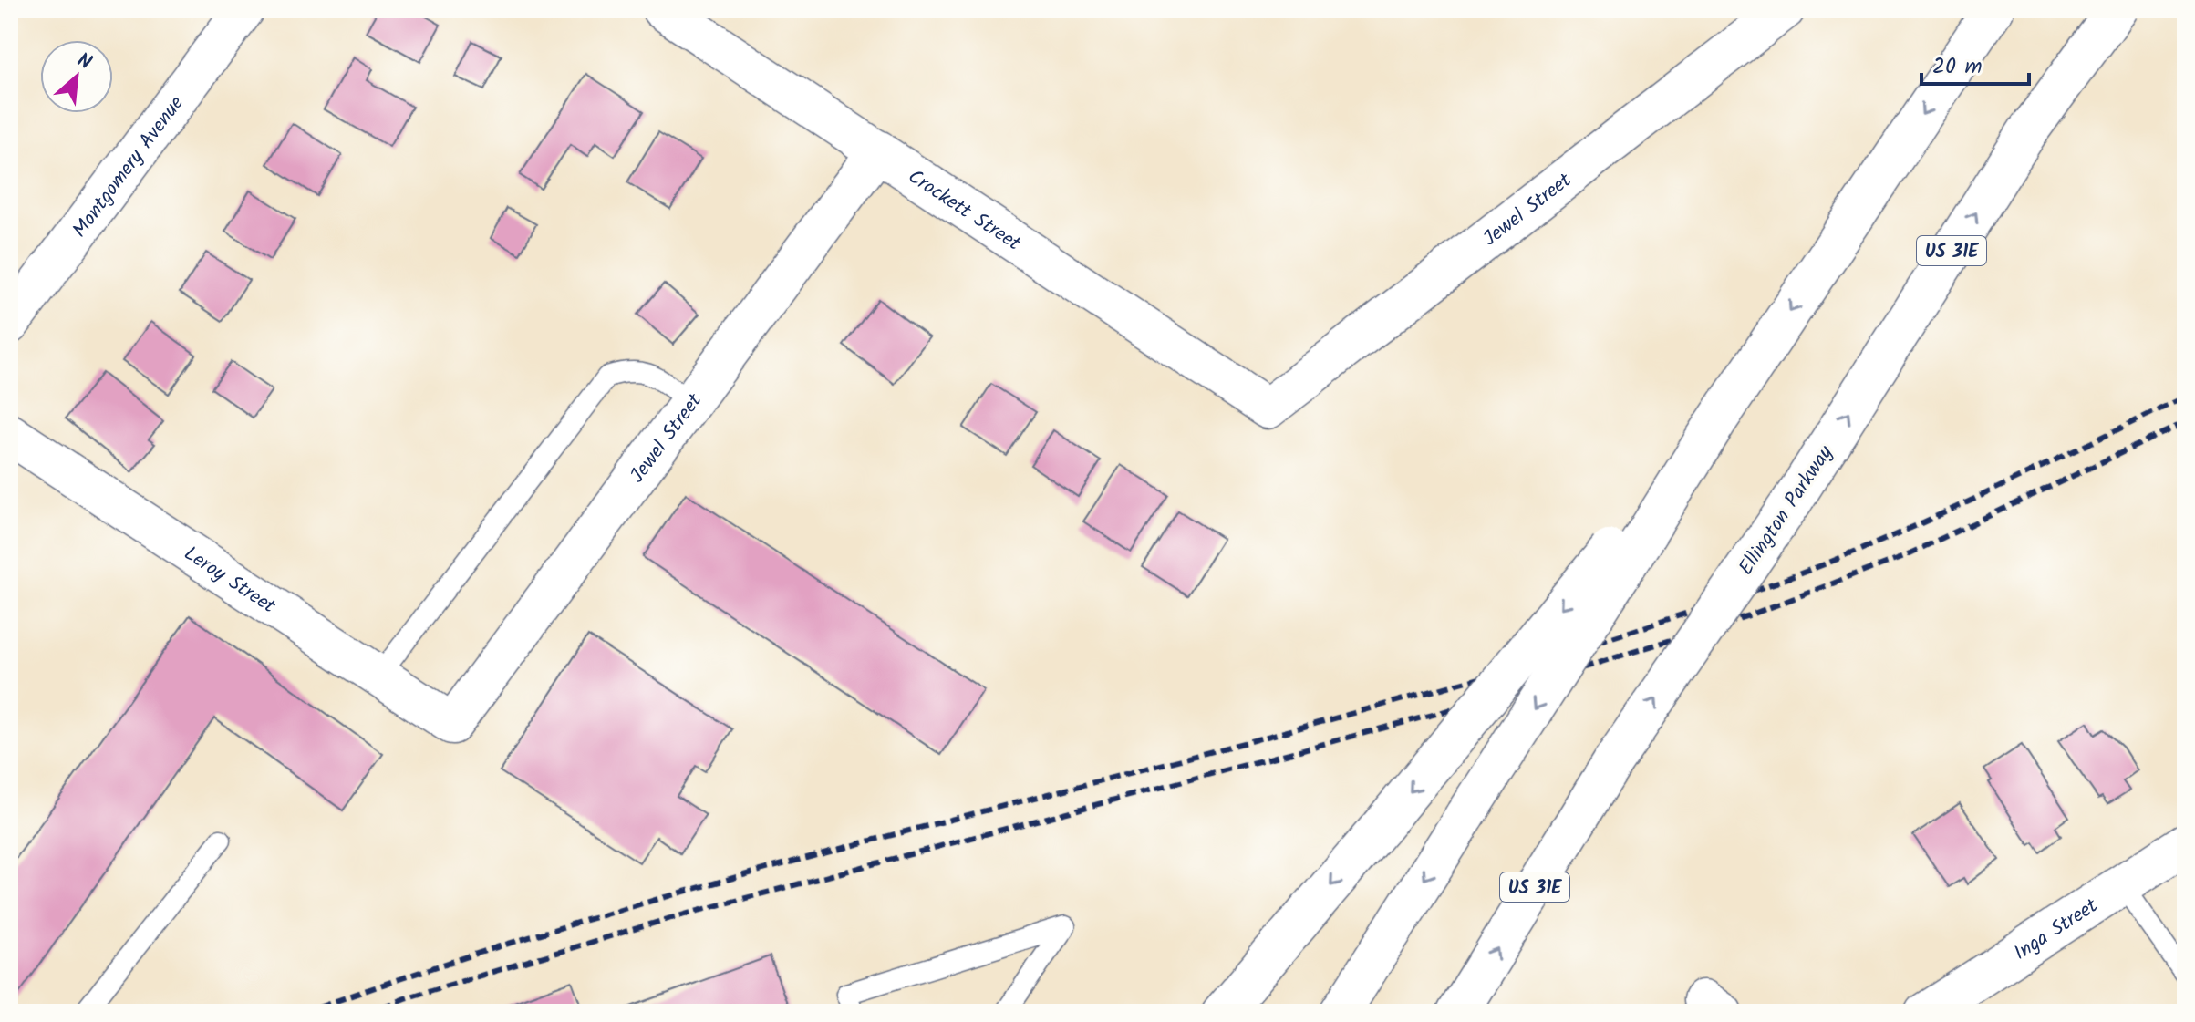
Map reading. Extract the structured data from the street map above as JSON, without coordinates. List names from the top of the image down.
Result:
{
  "streets": {
    "main road": [
      "Montgomery Avenue",
      "Crockett Street",
      "Jewel Street",
      "US 31E",
      "Ellington Parkway",
      "Leroy Street",
      "Inga Street"
    ]
  },
  "crossings": [
    ["Crockett Street", "Jewel Street"],
    ["Jewel Street", "Leroy Street"]
  ],
  "scale_bar": "20 m",
  "north": "top right"
}
